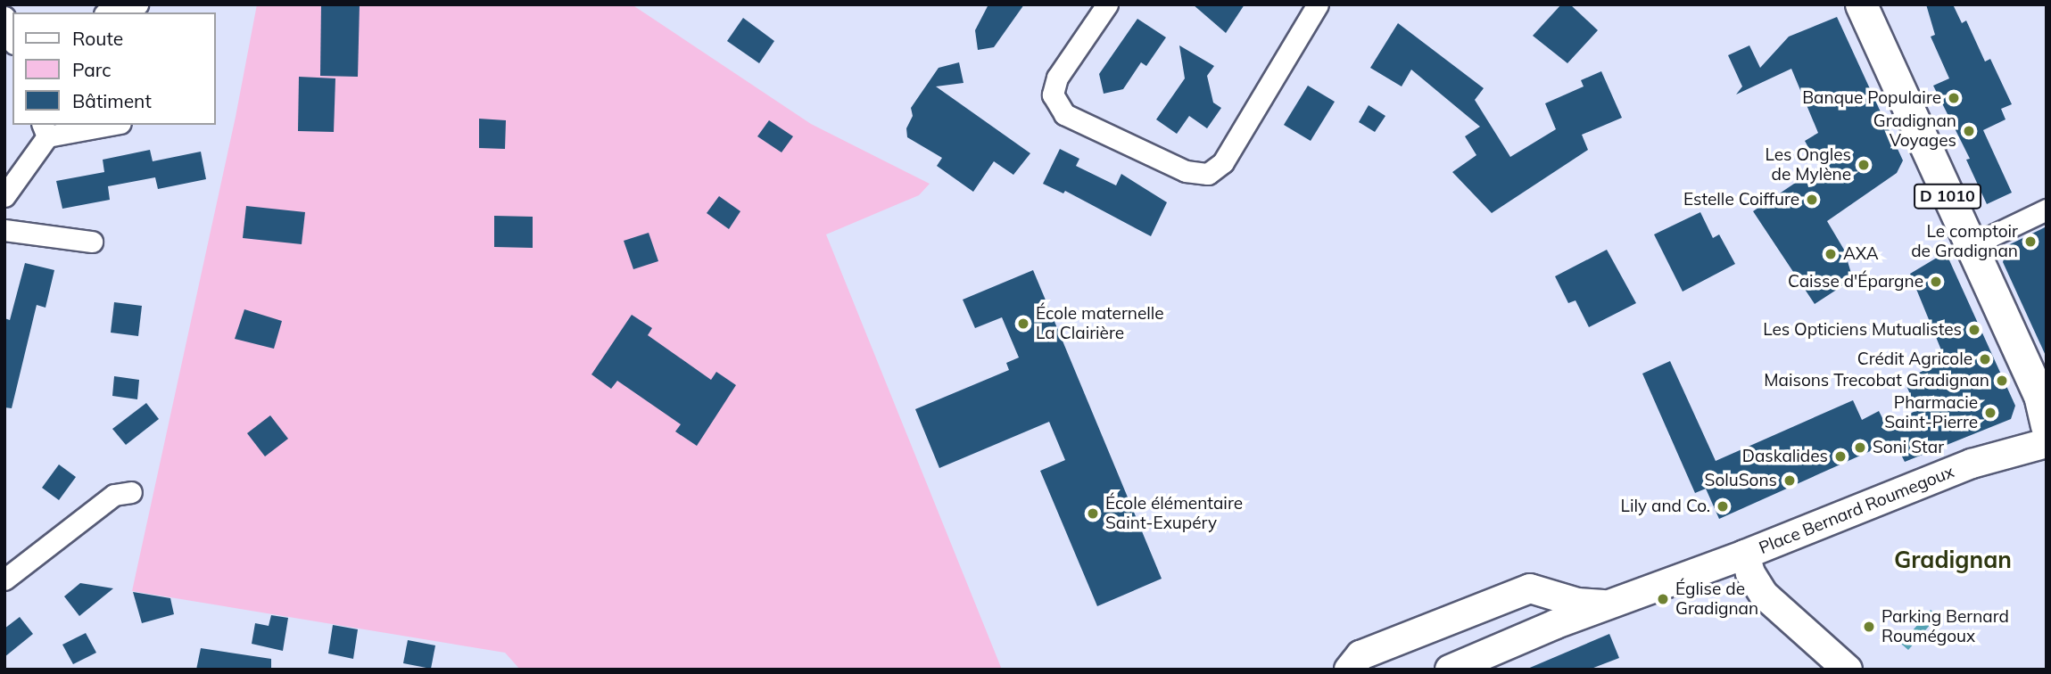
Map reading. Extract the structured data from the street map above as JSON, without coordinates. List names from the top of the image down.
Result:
{
  "streets": {
    "main road": ["D 1010"],
    "street": ["Place Bernard Roumegoux"]
  },
  "districts": ["Gradignan"],
  "places": [
    "Banque Populaire",
    "Gradignan Voyages",
    "Les Ongles de Mylène",
    "Estelle Coiffure",
    "Le comptoir de Gradignan",
    "AXA",
    "Caisse d'Épargne",
    "École maternelle La Clairière",
    "Les Opticiens Mutualistes",
    "Crédit Agricole",
    "Maisons Trecobat Gradignan",
    "Pharmacie Saint-Pierre",
    "Soni Star",
    "Daskalides",
    "SoluSons",
    "Lily and Co.",
    "École élémentaire Saint-Exupéry",
    "Église de Gradignan",
    "Parking Bernard Roumégoux"
  ],
  "legend": ["Route", "Parc", "Bâtiment"]
}
